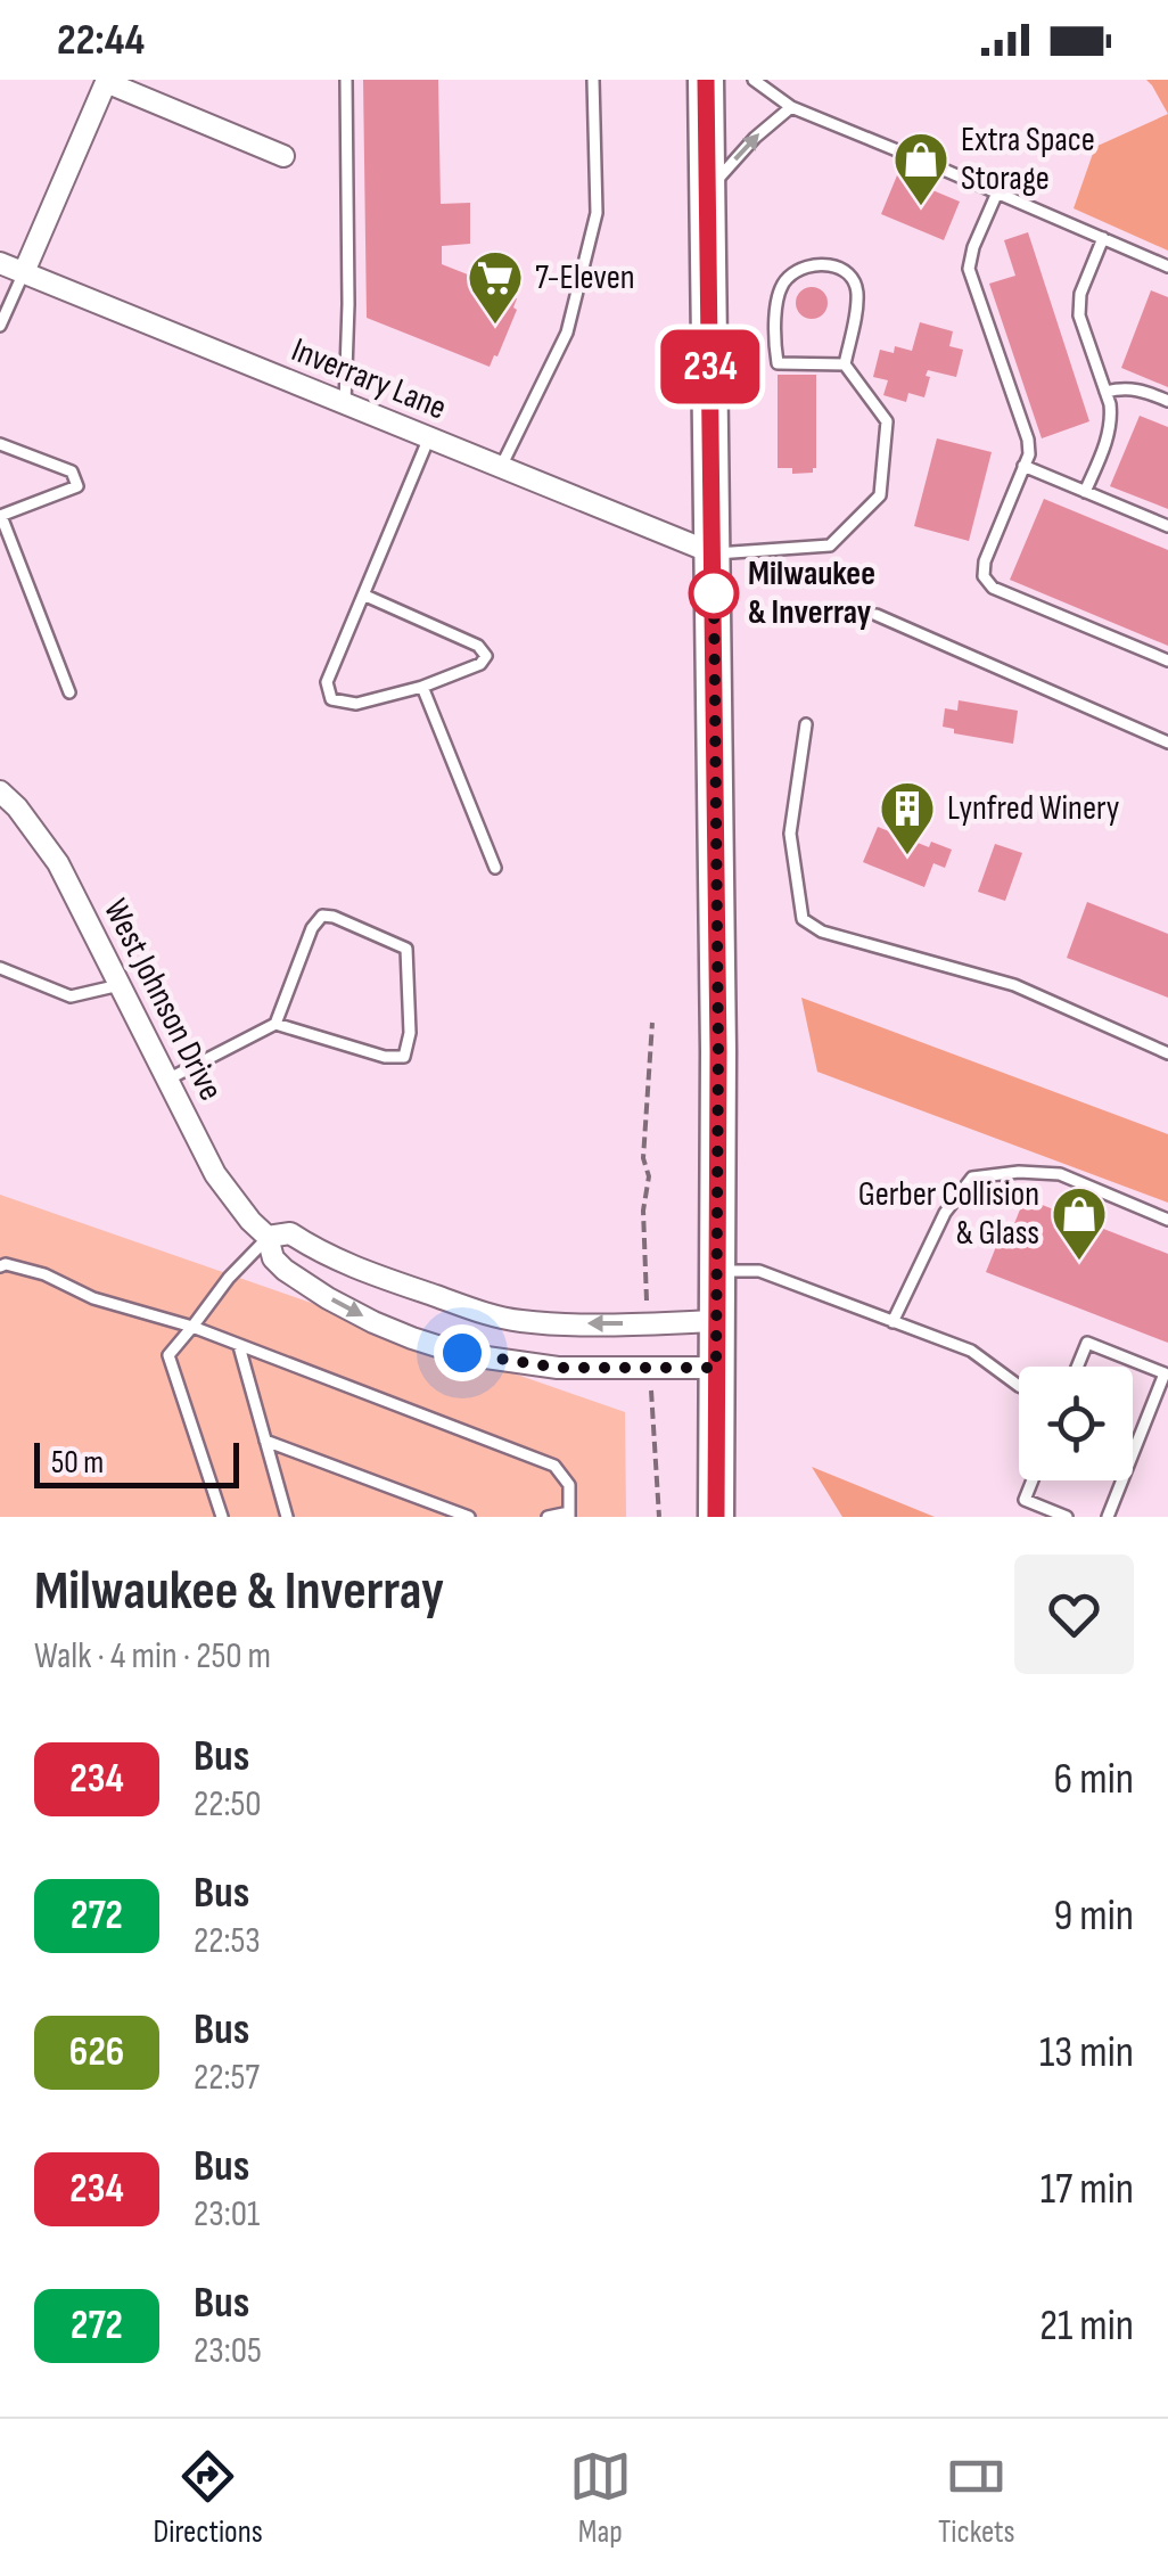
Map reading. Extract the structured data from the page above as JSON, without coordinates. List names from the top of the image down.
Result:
{
  "streets": {
    "street": ["Inverrary Lane", "West Johnson Drive"]
  },
  "places": {
    "shop": ["Extra Space Storage", "Gerber Collision & Glass"],
    "supermarket": ["7-Eleven"],
    "other": ["Milwaukee & Inverray"],
    "building": ["Lynfred Winery"]
  },
  "lines": ["bus line 234"],
  "scale_bar": "50 m",
  "page": {
    "status": "22:44",
    "on_map": "234",
    "scale": "50 m",
    "heading": ["Milwaukee & Inverray", "Walk · 4 min · 250 m"],
    "list": [
      {
        "mark": "234",
        "name": "Bus",
        "note": "22:50",
        "value": "6 min"
      },
      {
        "mark": "272",
        "name": "Bus",
        "note": "22:53",
        "value": "9 min"
      },
      {
        "mark": "626",
        "name": "Bus",
        "note": "22:57",
        "value": "13 min"
      },
      {
        "mark": "234",
        "name": "Bus",
        "note": "23:01",
        "value": "17 min"
      },
      {
        "mark": "272",
        "name": "Bus",
        "note": "23:05",
        "value": "21 min"
      }
    ],
    "tabs": ["Directions", "Map", "Tickets"]
  }
}
